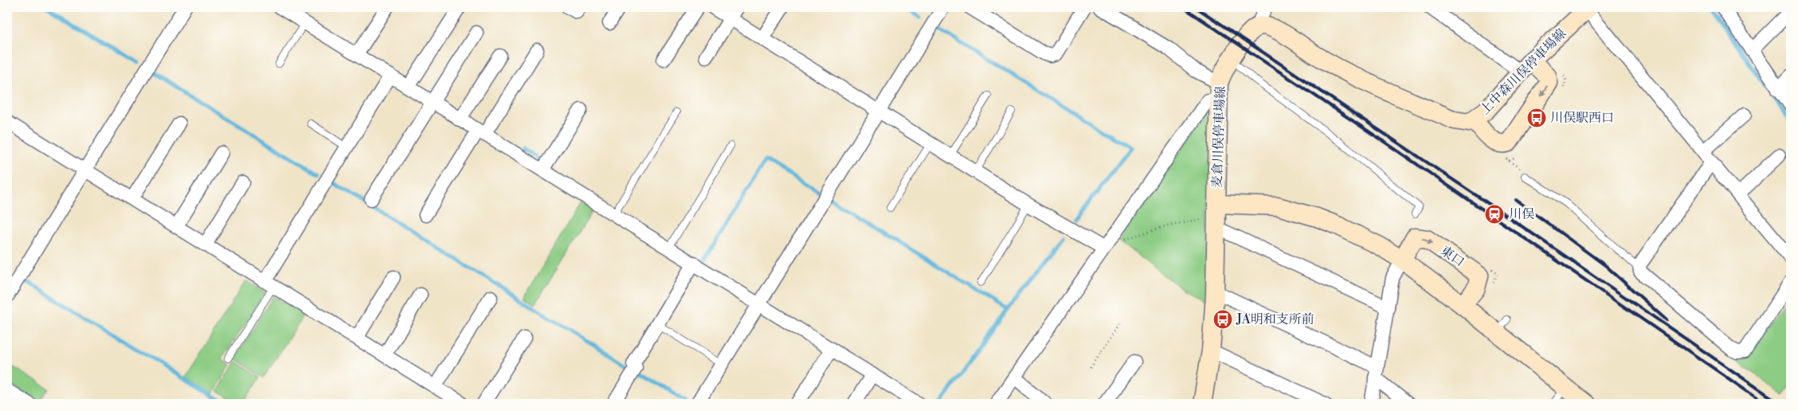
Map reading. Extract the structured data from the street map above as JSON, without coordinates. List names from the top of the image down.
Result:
{
  "streets": {
    "main road": ["上中森川俣停車場線", "麦倉川俣停車場線", "東口"]
  },
  "places": {
    "bus stop": ["川俣駅西口", "JA明和支所前"],
    "station": ["川俣"]
  }
}
